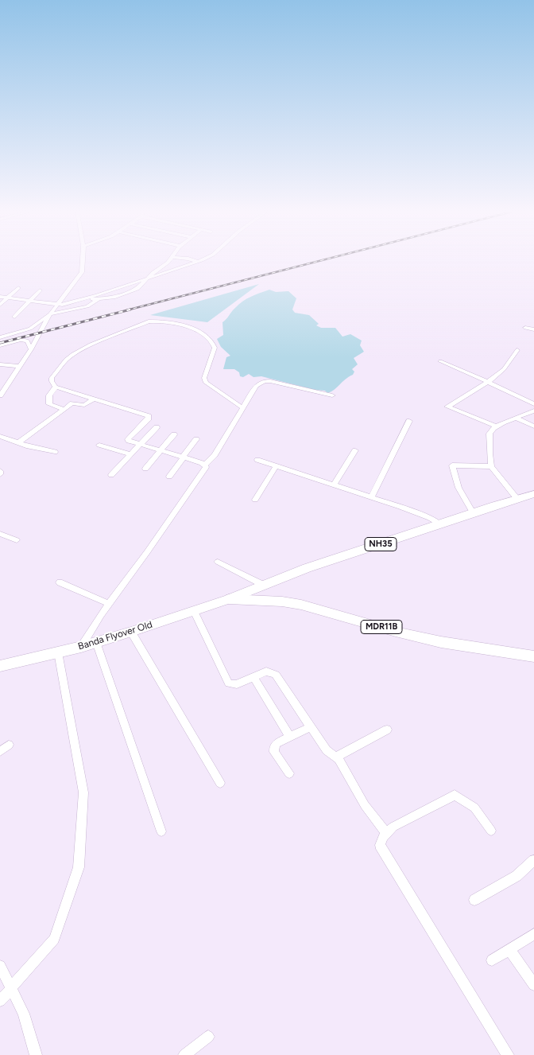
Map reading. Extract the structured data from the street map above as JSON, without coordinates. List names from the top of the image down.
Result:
{
  "streets": {
    "main road": ["NH35", "MDR11B", "Banda Flyover Old"]
  },
  "crossings": [
    ["NH35", "MDR11B"],
    ["NH35", "Banda Flyover Old"],
    ["MDR11B", "Banda Flyover Old"]
  ]
}
